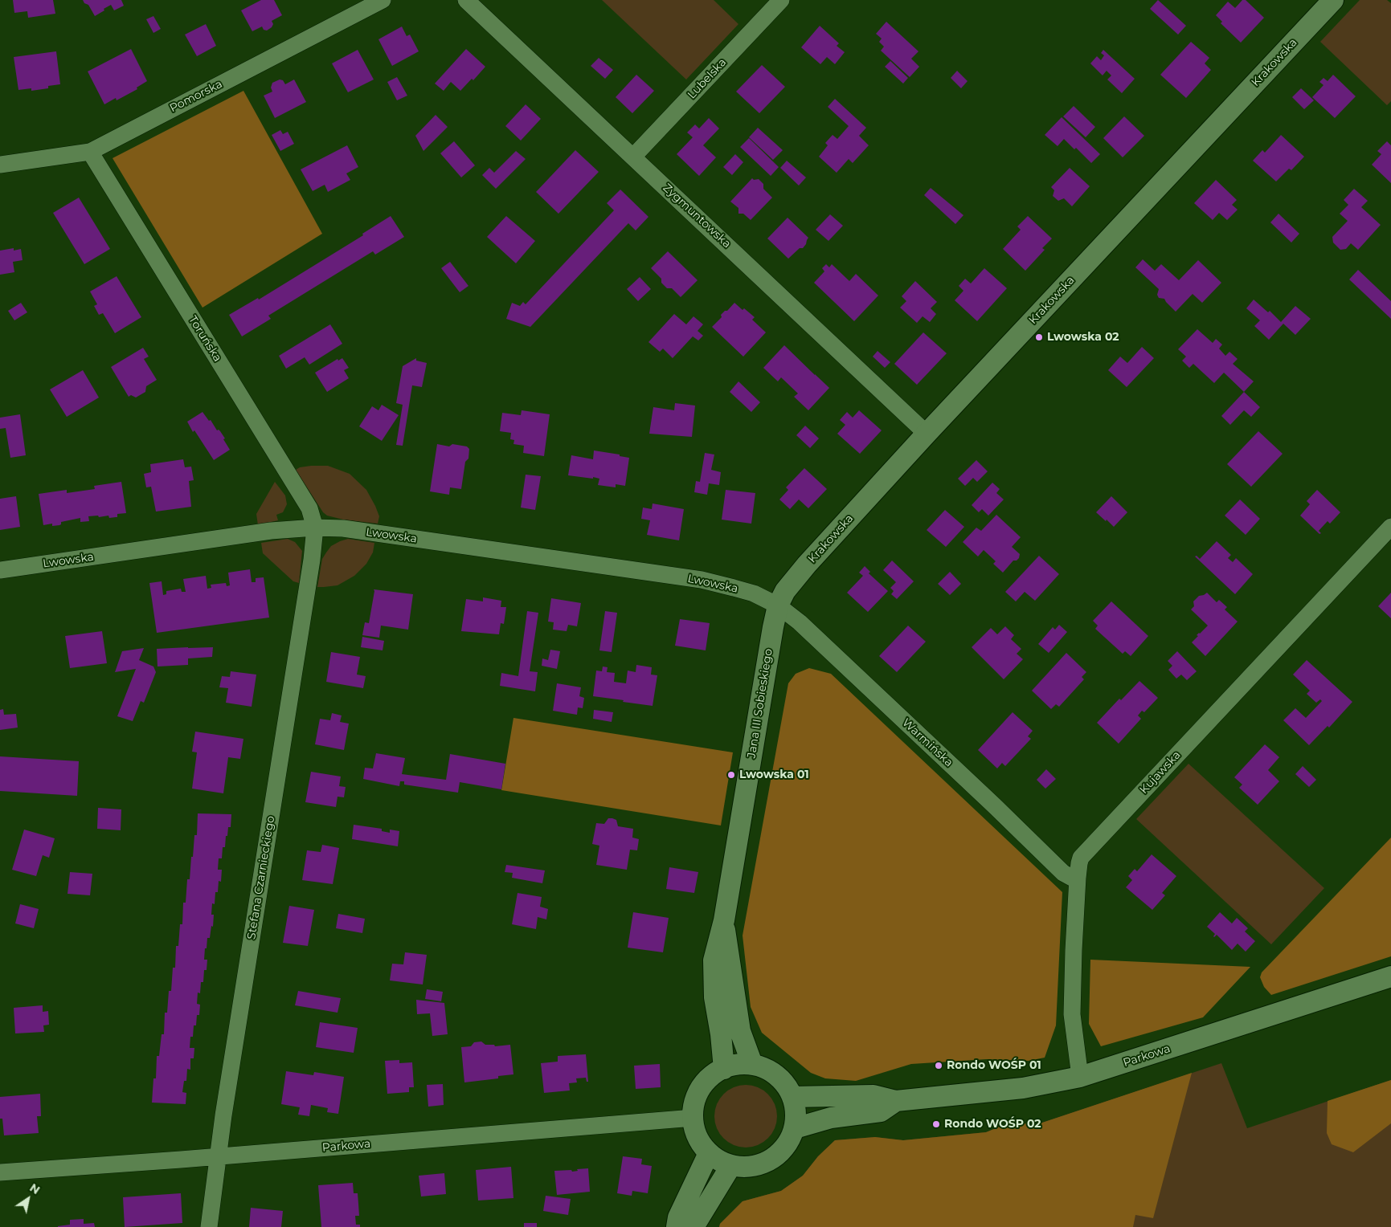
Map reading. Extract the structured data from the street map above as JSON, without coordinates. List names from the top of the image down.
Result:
{
  "streets": {
    "street": [
      "Krakowska",
      "Lubelska",
      "Pomorska",
      "Zygmuntowska",
      "Toruńska",
      "Lwowska",
      "Jana III Sobieskiego",
      "Warmińska",
      "Kujawska",
      "Stefana Czarnieckiego",
      "Parkowa"
    ]
  },
  "crossings": [
    ["Krakowska", "Zygmuntowska"],
    ["Krakowska", "Lwowska"],
    ["Krakowska", "Jana III Sobieskiego"],
    ["Krakowska", "Warmińska"],
    ["Lubelska", "Zygmuntowska"],
    ["Pomorska", "Toruńska"],
    ["Toruńska", "Lwowska"],
    ["Toruńska", "Stefana Czarnieckiego"],
    ["Lwowska", "Jana III Sobieskiego"],
    ["Lwowska", "Warmińska"],
    ["Lwowska", "Stefana Czarnieckiego"],
    ["Jana III Sobieskiego", "Warmińska"],
    ["Jana III Sobieskiego", "Parkowa"],
    ["Warmińska", "Kujawska"],
    ["Kujawska", "Parkowa"],
    ["Stefana Czarnieckiego", "Parkowa"]
  ],
  "places": [
    "Lwowska 02",
    "Lwowska 01",
    "Rondo WOŚP 01",
    "Rondo WOŚP 02"
  ],
  "north": "top right"
}
